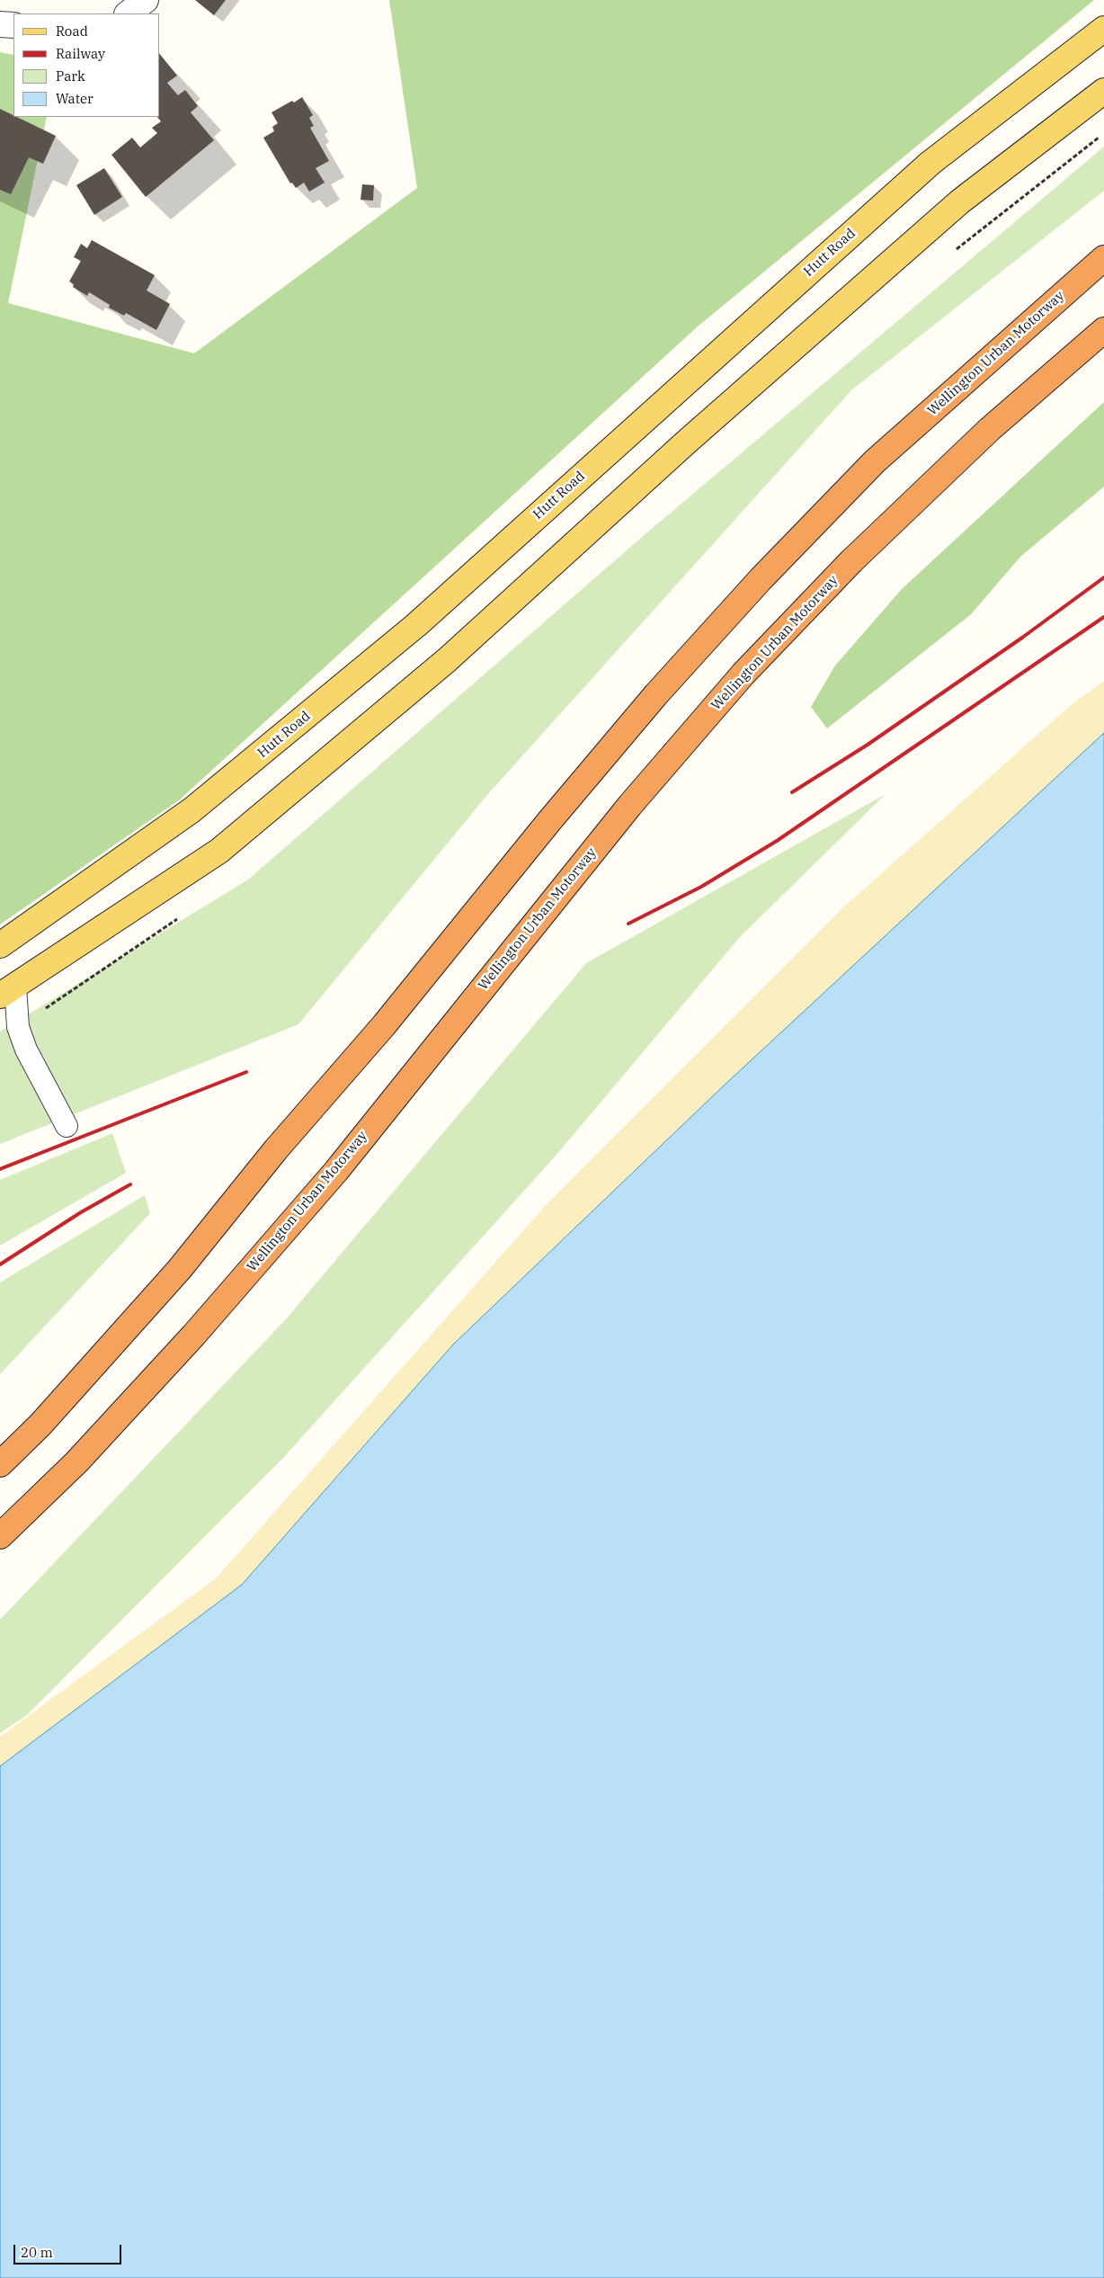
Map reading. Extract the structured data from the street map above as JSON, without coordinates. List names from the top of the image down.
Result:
{
  "streets": {
    "highway": ["Wellington Urban Motorway"],
    "main road": ["Hutt Road"]
  },
  "legend": [
    "Road",
    "Railway",
    "Park",
    "Water"
  ],
  "scale_bar": "20 m"
}
